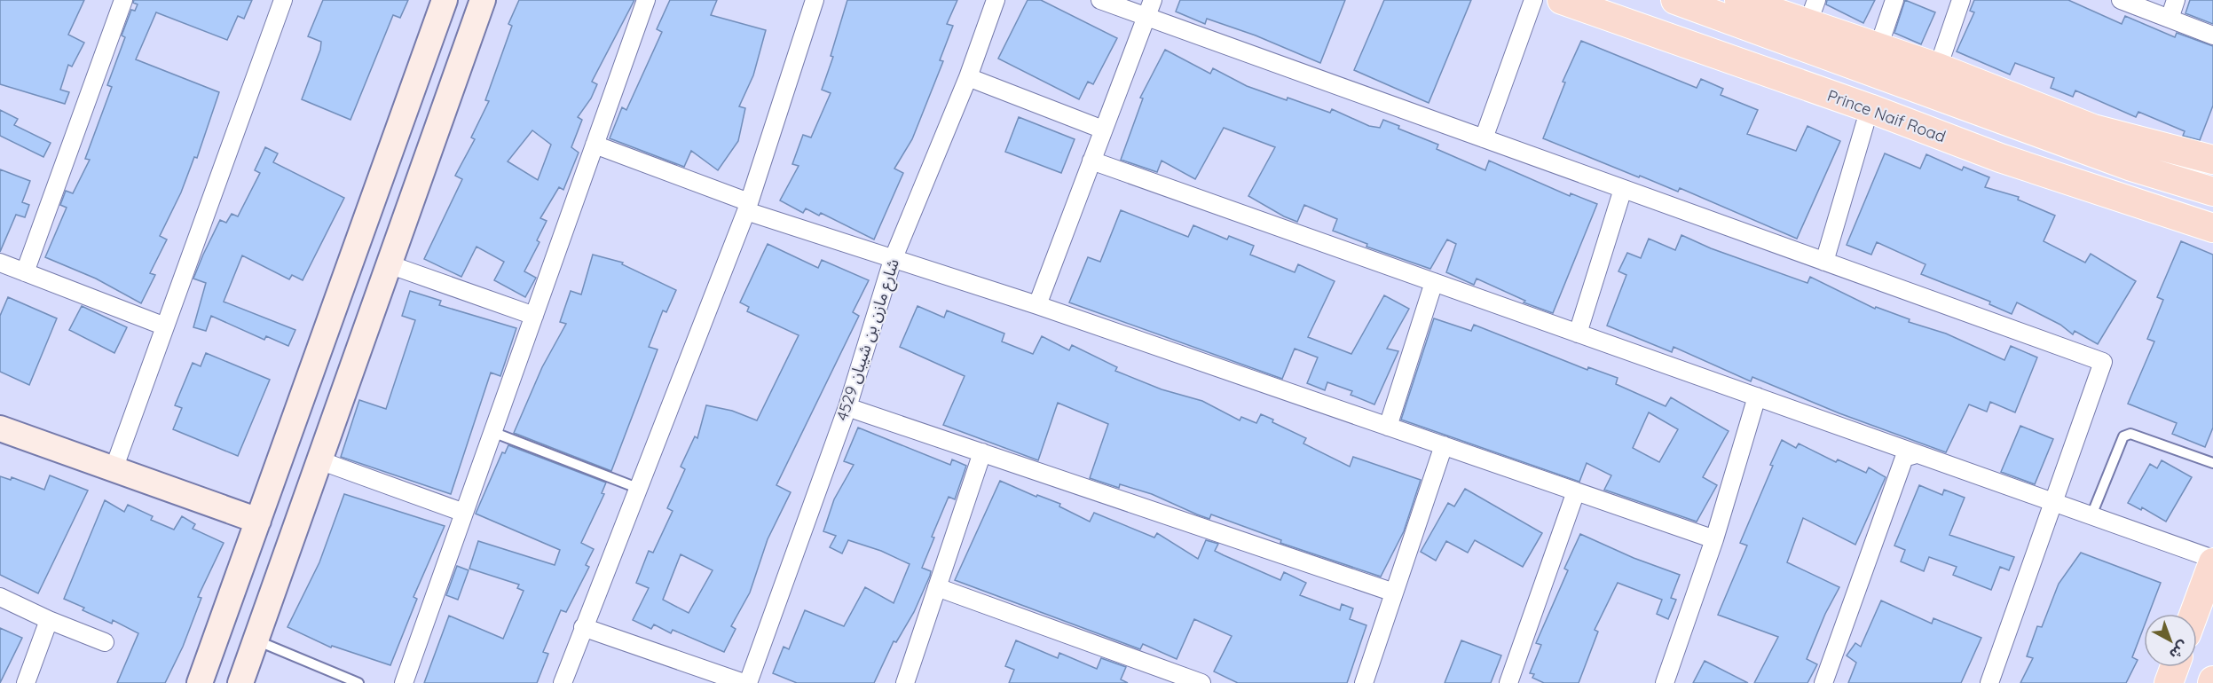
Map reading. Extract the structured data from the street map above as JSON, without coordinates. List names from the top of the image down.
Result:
{
  "streets": {
    "main road": ["Prince Naif Road"],
    "street": ["شارع مازن بن شيبان 4529"]
  },
  "north": "bottom right"
}
